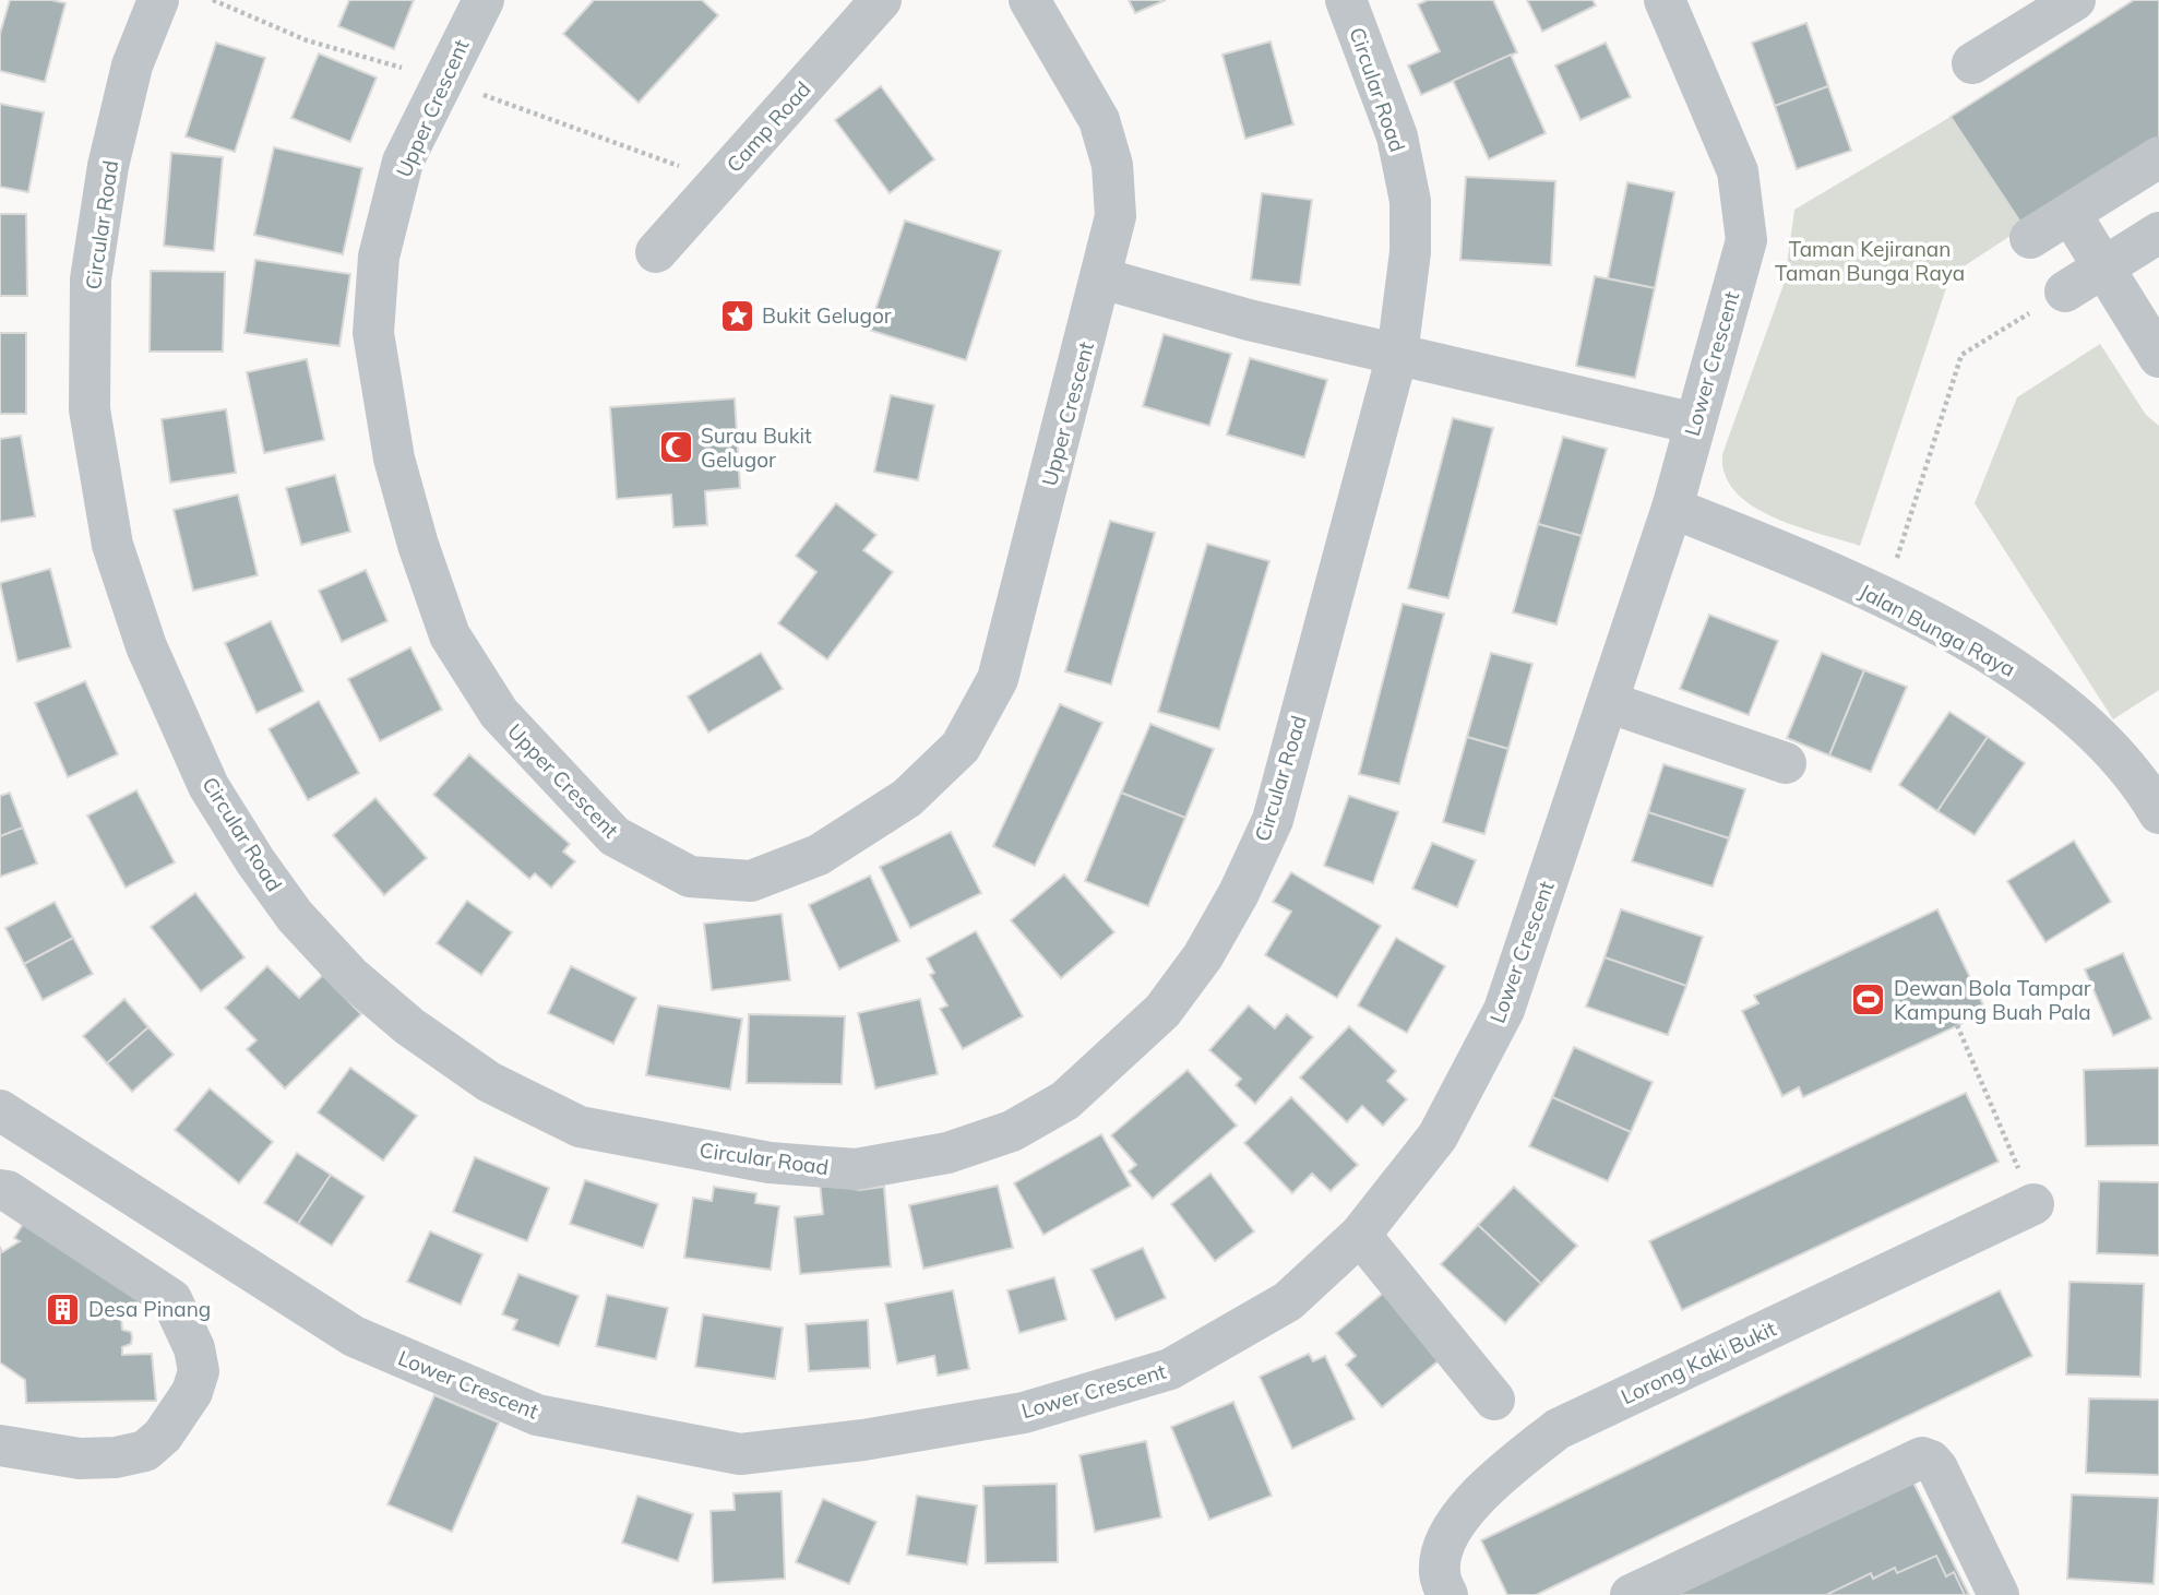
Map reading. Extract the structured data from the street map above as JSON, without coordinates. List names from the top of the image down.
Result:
{
  "streets": {
    "street": [
      "Circular Road",
      "Upper Crescent",
      "Camp Road",
      "Lower Crescent",
      "Jalan Bunga Raya",
      "Lorong Kaki Bukit"
    ]
  },
  "crossings": [
    ["Lower Crescent", "Jalan Bunga Raya"]
  ],
  "parks": ["Taman Kejiranan Taman Bunga Raya"],
  "places": {
    "place": ["Bukit Gelugor"],
    "mosque": ["Surau Bukit Gelugor"],
    "sports": ["Dewan Bola Tampar Kampung Buah Pala"],
    "building": ["Desa Pinang"]
  }
}
